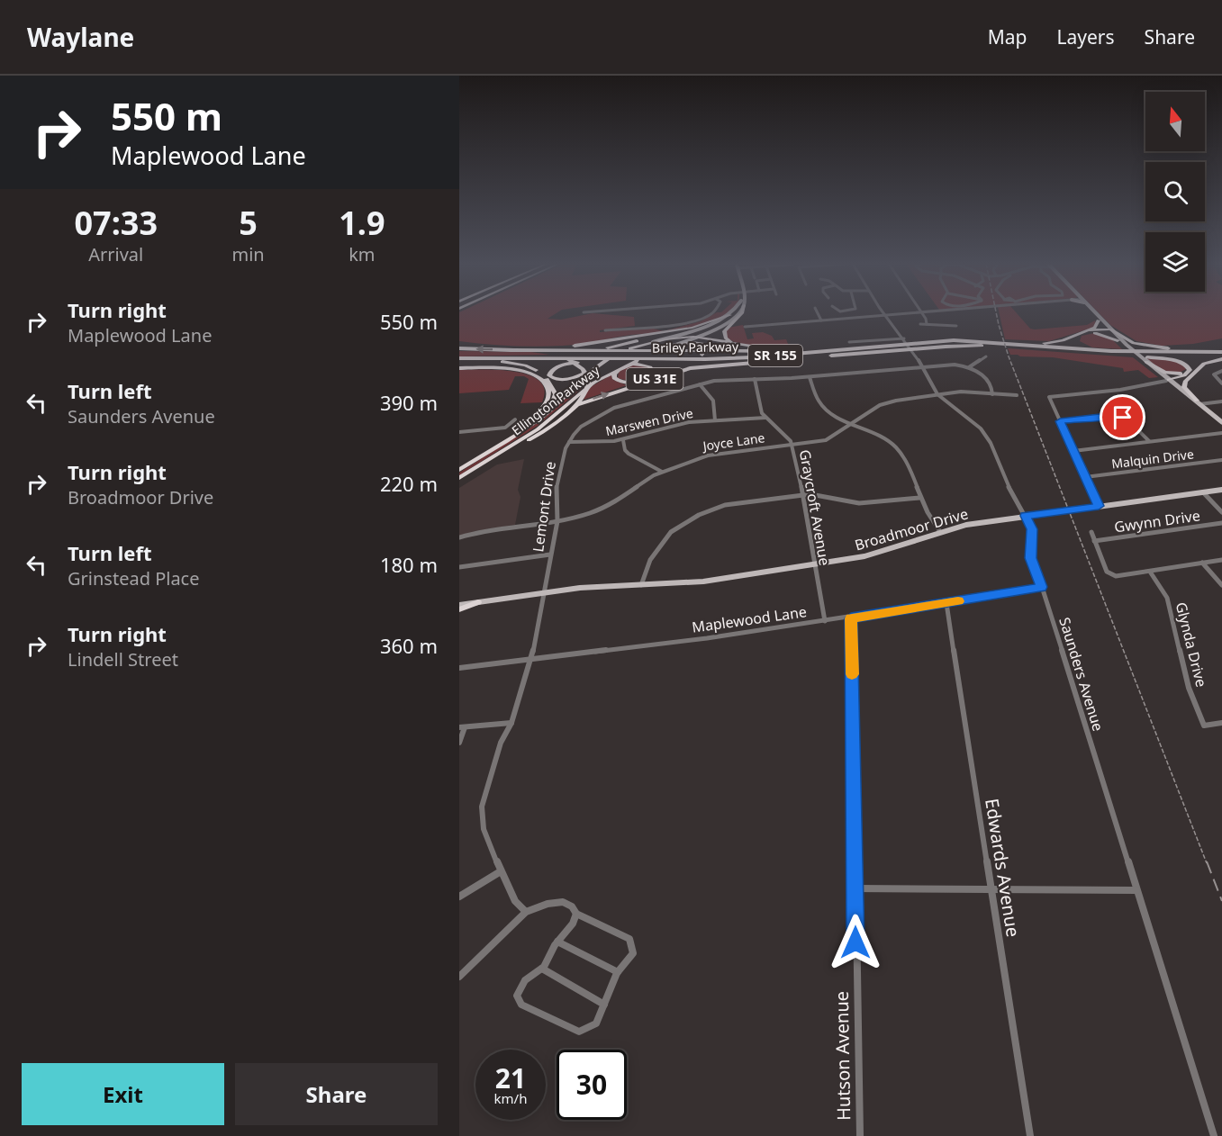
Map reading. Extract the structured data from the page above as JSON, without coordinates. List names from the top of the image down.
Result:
{
  "streets": {
    "highway": [
      "Briley Parkway",
      "SR 155",
      "US 31E",
      "Ellington Parkway"
    ],
    "main road": ["Broadmoor Drive"],
    "street": [
      "Marswen Drive",
      "Joyce Lane",
      "Malquin Drive",
      "Lemont Drive",
      "Graycroft Avenue",
      "Gwynn Drive",
      "Maplewood Lane",
      "Glynda Drive",
      "Saunders Avenue",
      "Edwards Avenue",
      "Hutson Avenue"
    ]
  },
  "crossings": [
    ["Briley Parkway", "US 31E"],
    ["Briley Parkway", "Ellington Parkway"],
    ["Briley Parkway", "Saunders Avenue"],
    ["US 31E", "Ellington Parkway"],
    ["US 31E", "Saunders Avenue"],
    ["Marswen Drive", "Lemont Drive"],
    ["Marswen Drive", "Graycroft Avenue"],
    ["Joyce Lane", "Lemont Drive"],
    ["Joyce Lane", "Graycroft Avenue"],
    ["Joyce Lane", "Saunders Avenue"],
    ["Lemont Drive", "Graycroft Avenue"],
    ["Lemont Drive", "Broadmoor Drive"],
    ["Lemont Drive", "Maplewood Lane"],
    ["Lemont Drive", "Saunders Avenue"],
    ["Graycroft Avenue", "Broadmoor Drive"],
    ["Graycroft Avenue", "Maplewood Lane"],
    ["Broadmoor Drive", "Saunders Avenue"],
    ["Maplewood Lane", "Saunders Avenue"],
    ["Maplewood Lane", "Edwards Avenue"],
    ["Maplewood Lane", "Hutson Avenue"]
  ],
  "north": "top",
  "page": {
    "header": "Waylane",
    "nav": ["Map", "Layers", "Share"],
    "turn": ["550 m", "Maplewood Lane"],
    "eta": [
      "07:33",
      "Arrival",
      "5",
      "min",
      "1.9",
      "km"
    ],
    "list": [
      {
        "name": "Turn right",
        "note": "Maplewood Lane",
        "value": "550 m"
      },
      {
        "name": "Turn left",
        "note": "Saunders Avenue",
        "value": "390 m"
      },
      {
        "name": "Turn right",
        "note": "Broadmoor Drive",
        "value": "220 m"
      },
      {
        "name": "Turn left",
        "note": "Grinstead Place",
        "value": "180 m"
      },
      {
        "name": "Turn right",
        "note": "Lindell Street",
        "value": "360 m"
      }
    ],
    "speed": "21 km/h",
    "limit": "30",
    "buttons": ["Exit", "Share"]
  }
}
